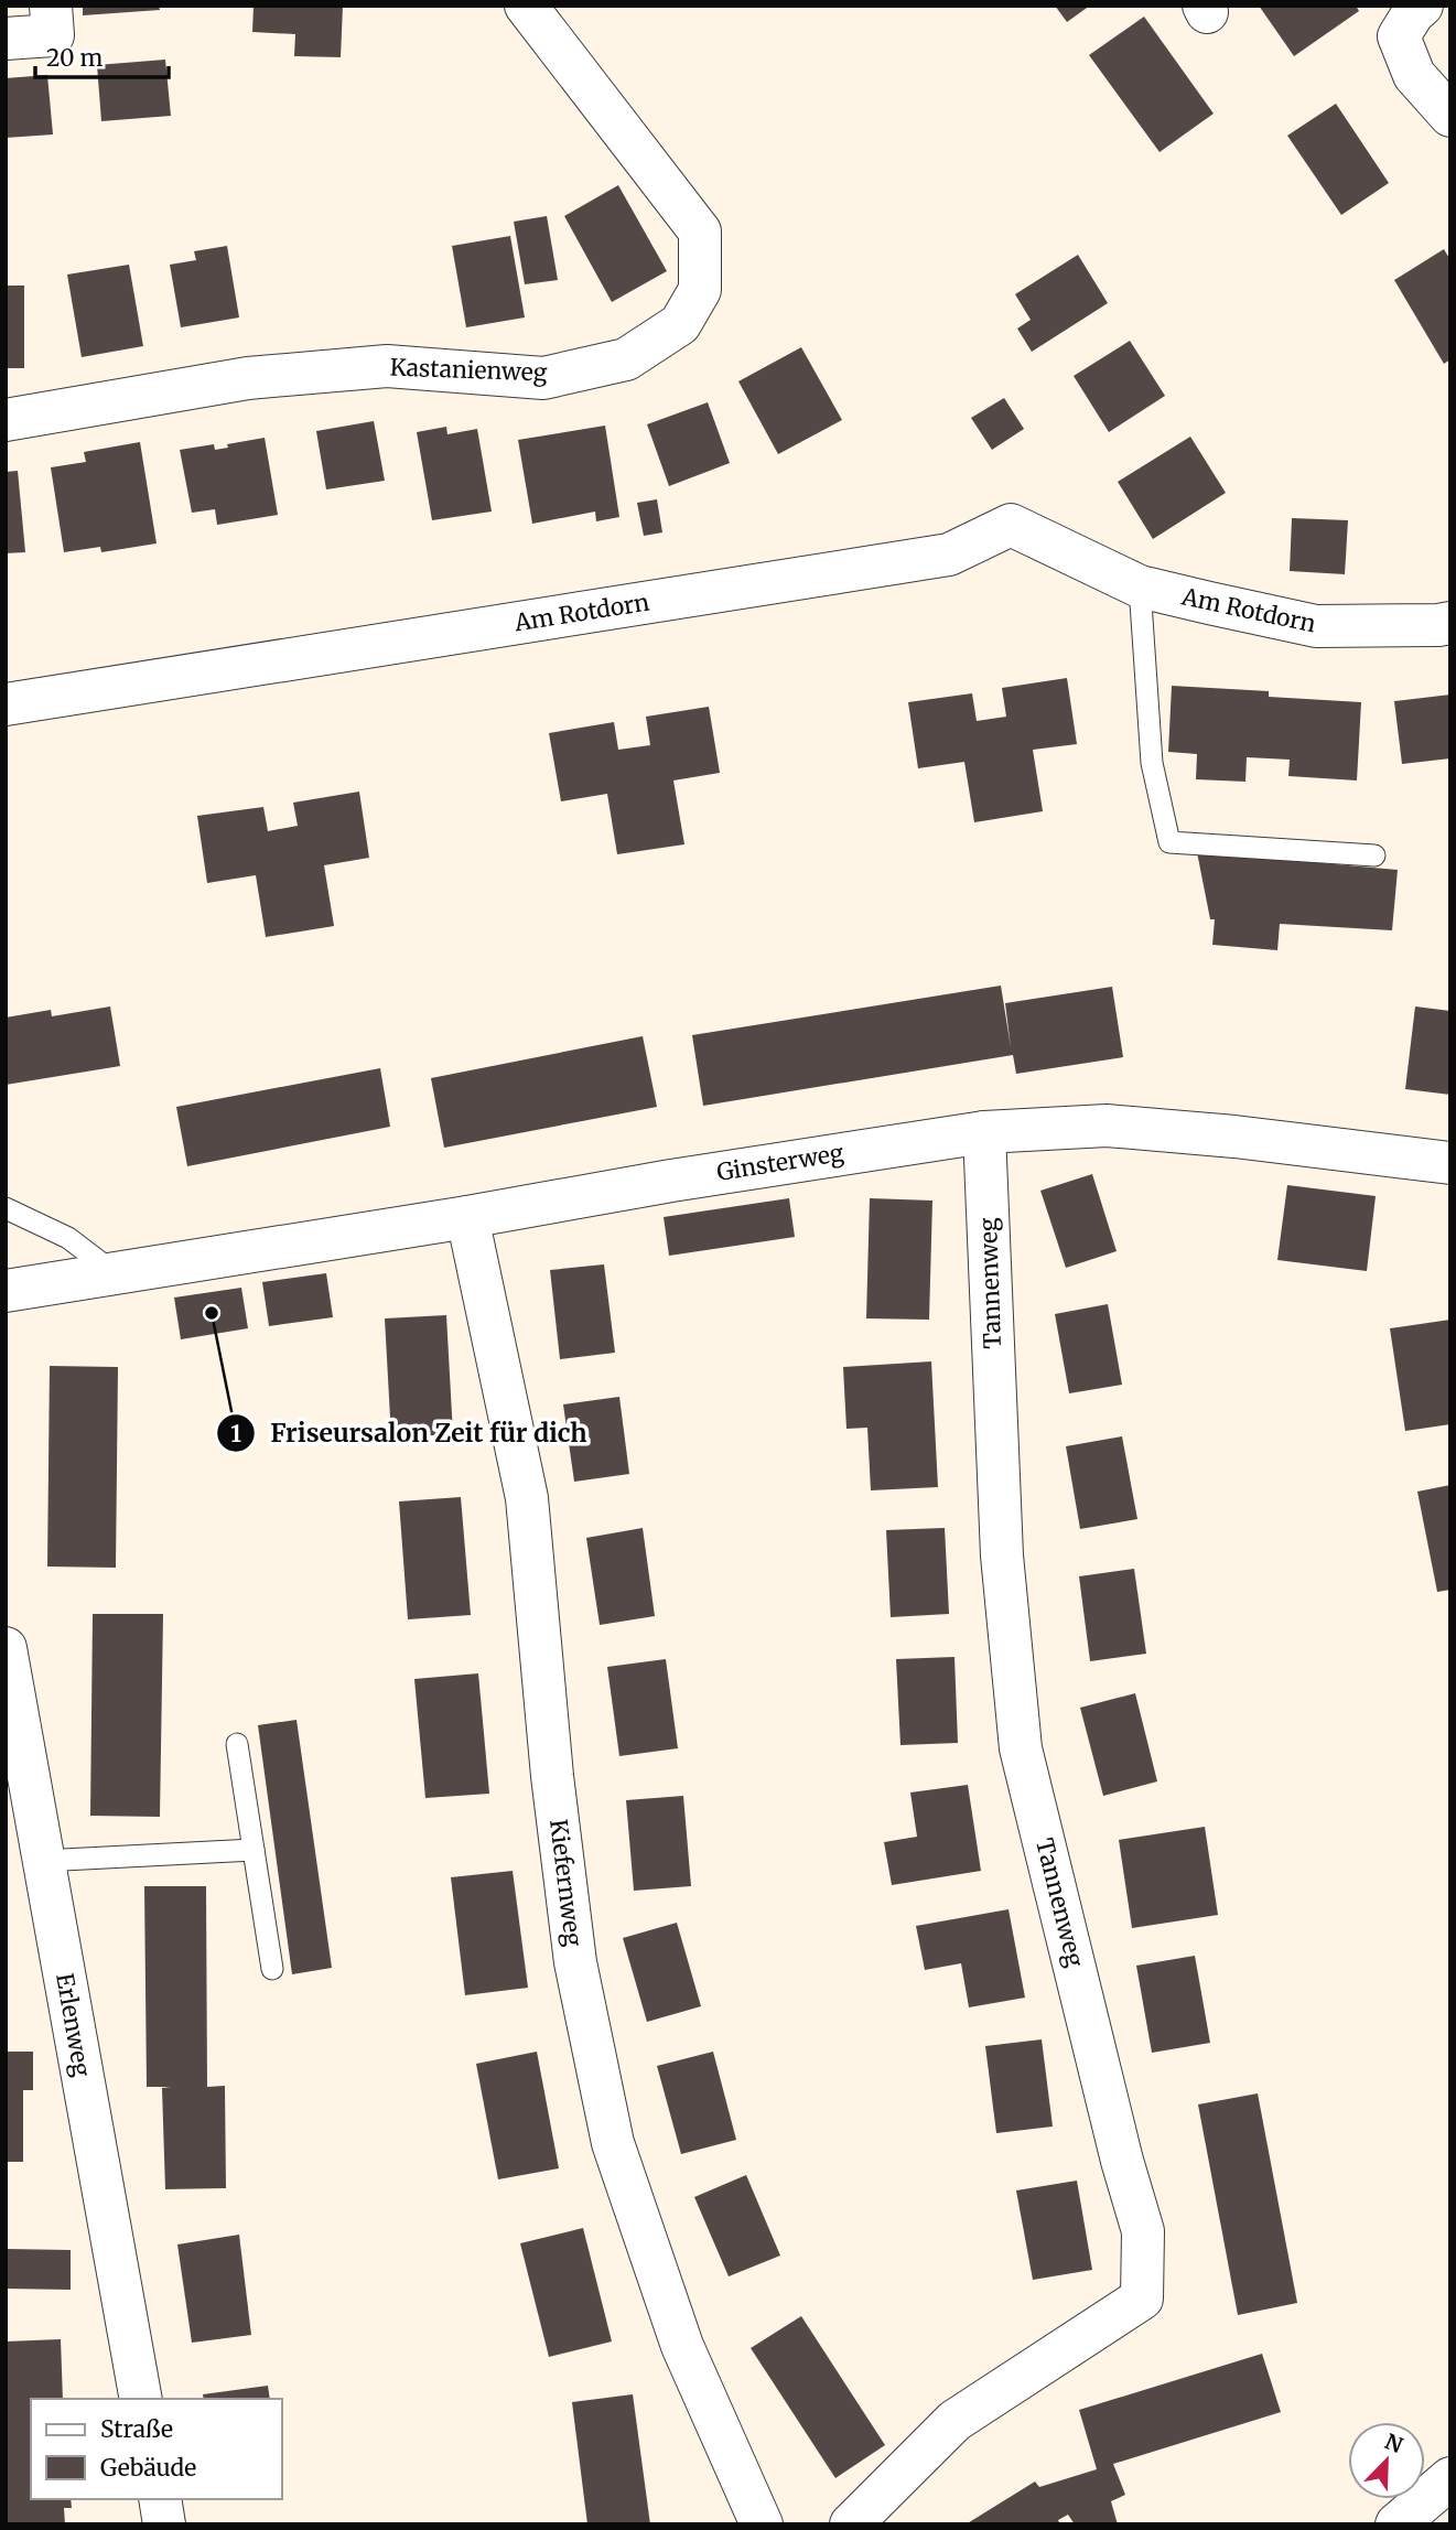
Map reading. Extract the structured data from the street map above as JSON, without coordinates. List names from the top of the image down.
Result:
{
  "streets": {
    "street": [
      "Kastanienweg",
      "Am Rotdorn",
      "Ginsterweg",
      "Tannenweg",
      "Kiefernweg",
      "Erlenweg"
    ]
  },
  "crossings": [
    ["Ginsterweg", "Tannenweg"],
    ["Ginsterweg", "Kiefernweg"]
  ],
  "places": ["Friseursalon Zeit für dich"],
  "legend": ["Straße", "Gebäude"],
  "scale_bar": "20 m",
  "north": "top right"
}
